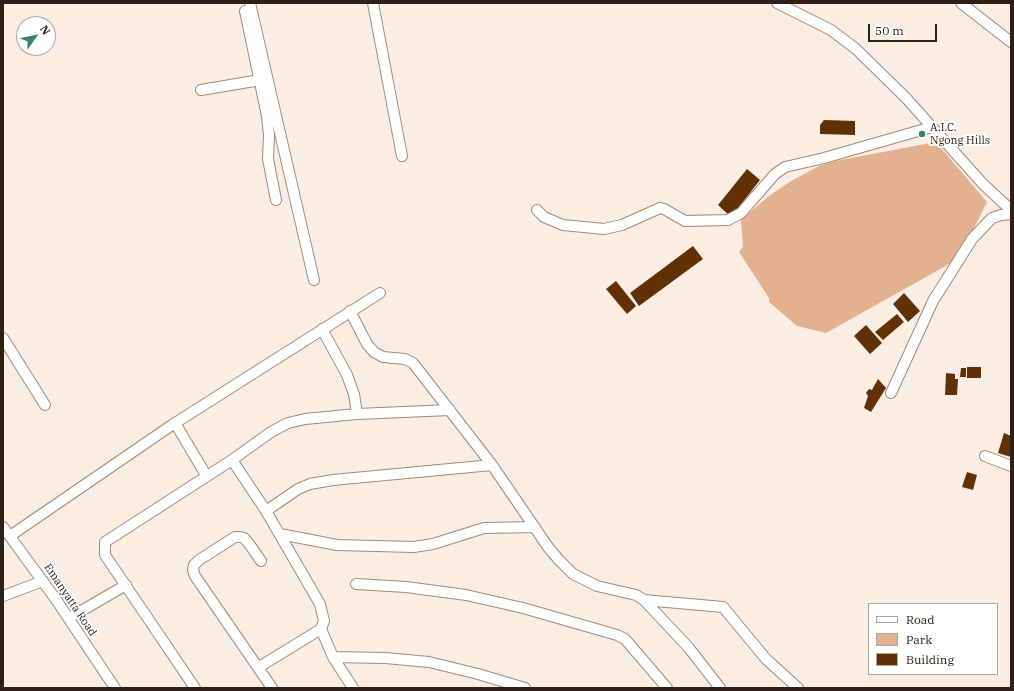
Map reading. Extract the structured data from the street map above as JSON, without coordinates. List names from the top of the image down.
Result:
{
  "streets": {
    "street": ["Emanyatta Road"]
  },
  "places": ["A.I.C. Ngong Hills"],
  "legend": ["Road", "Park", "Building"],
  "scale_bar": "50 m",
  "north": "top right"
}
